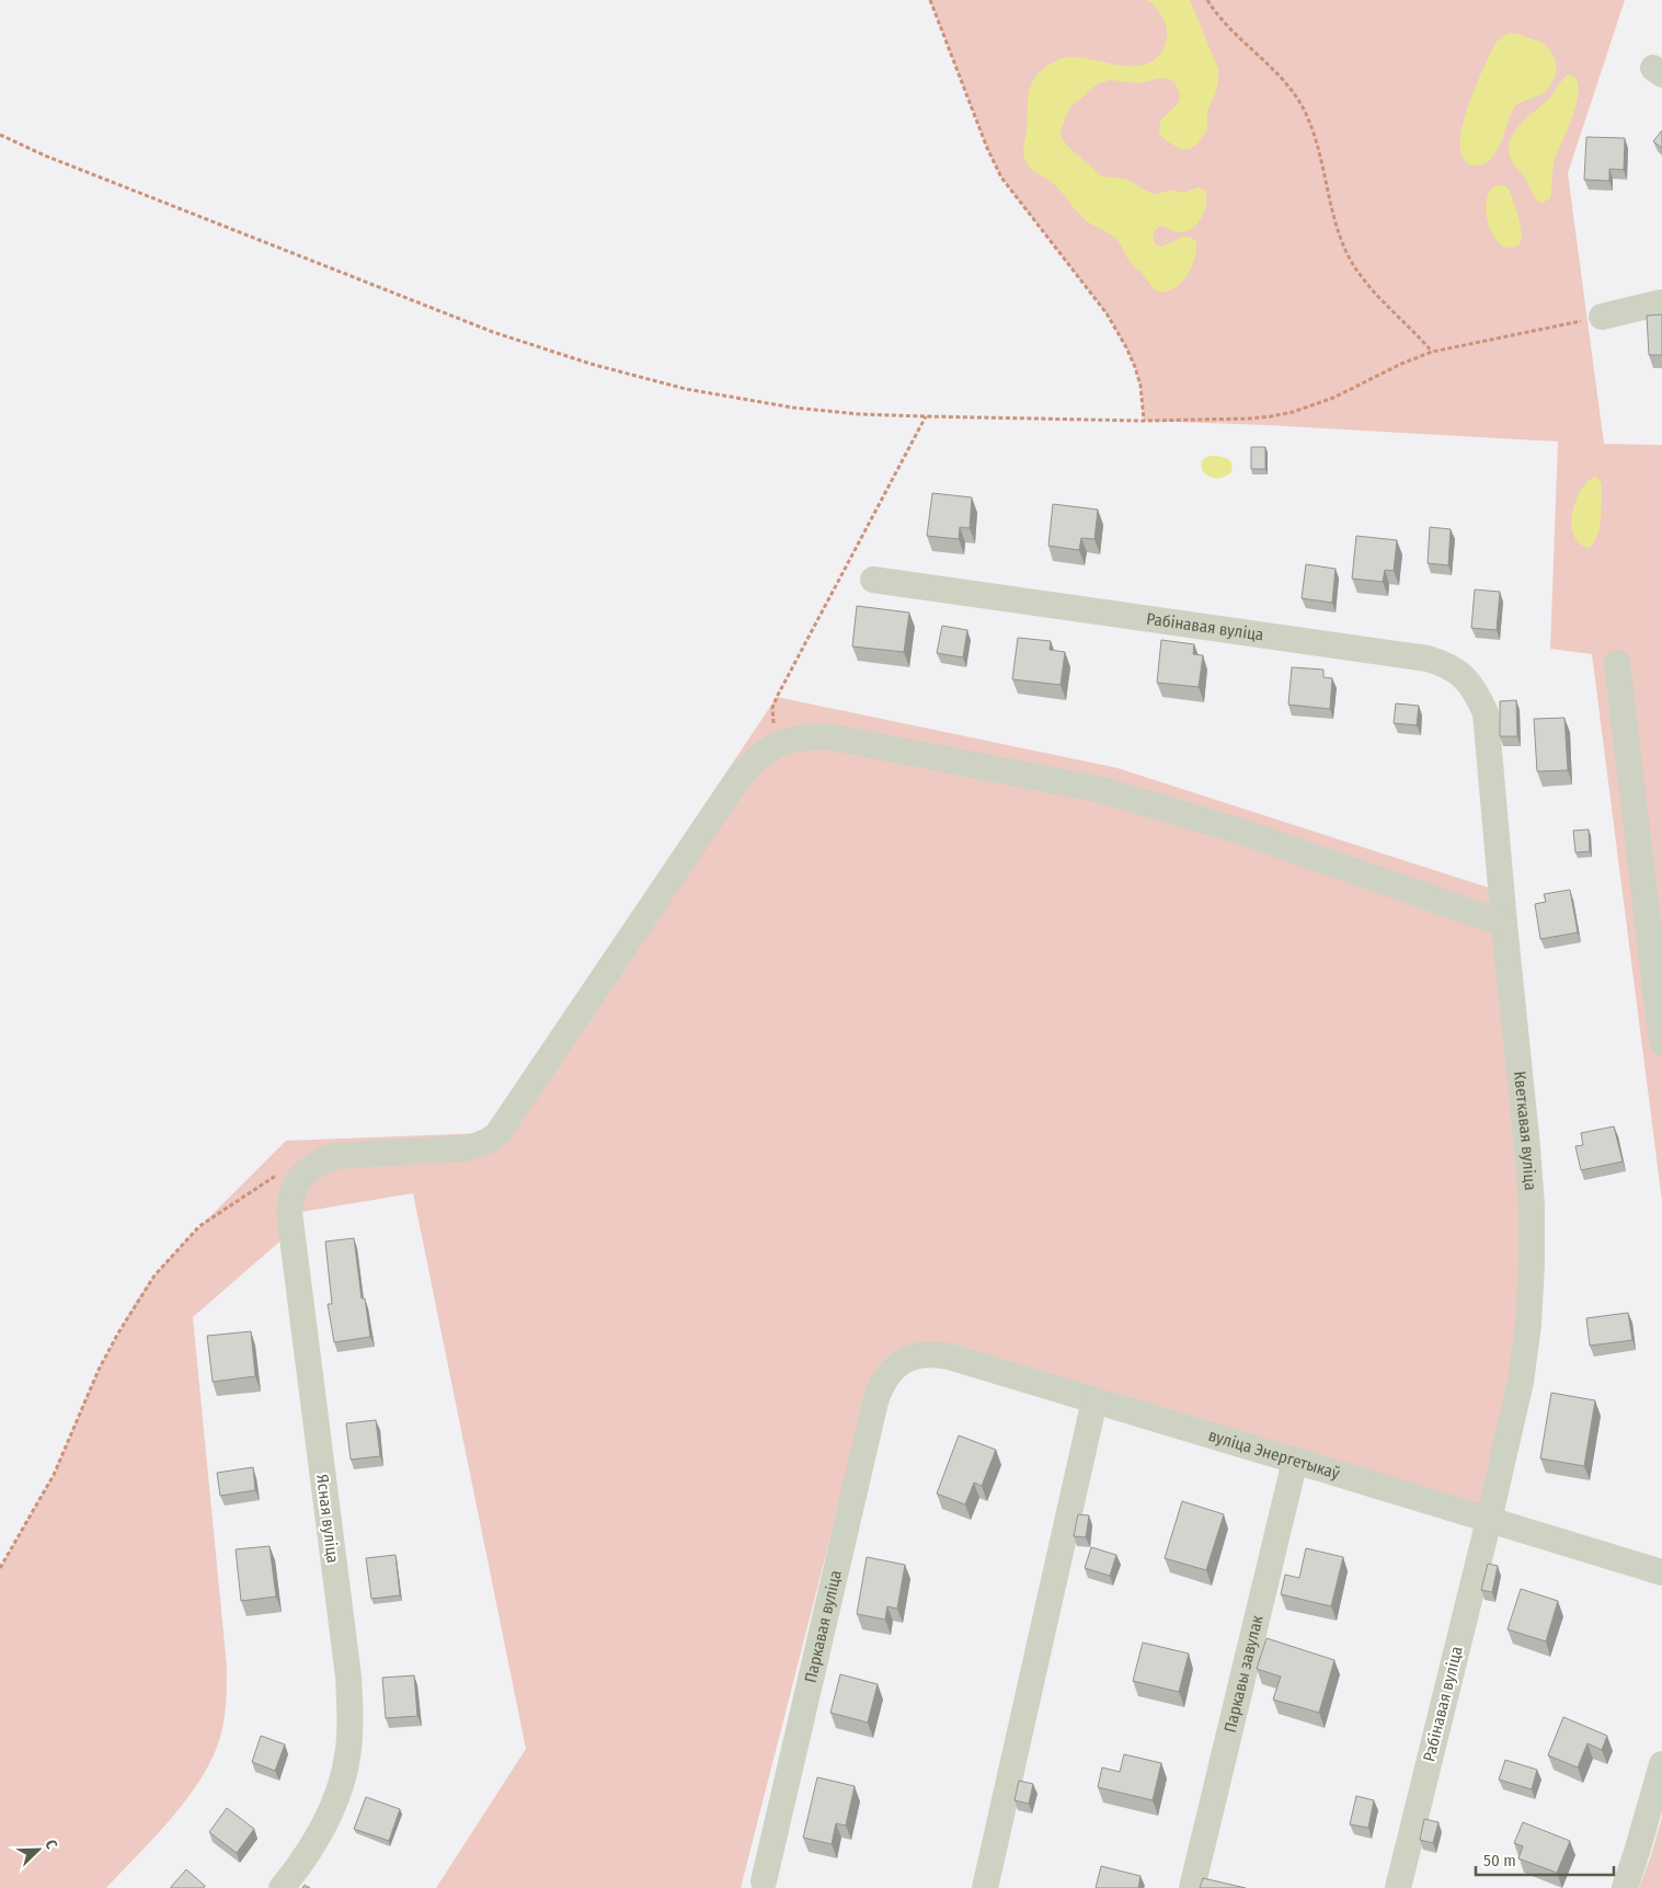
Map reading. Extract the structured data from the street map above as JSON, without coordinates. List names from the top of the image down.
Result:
{
  "streets": {
    "street": [
      "Рабінавая вуліца",
      "Кветкавая вуліца",
      "вуліца Энергетыкаў",
      "Ясная вуліца",
      "Паркавая вуліца",
      "Паркавы завулак"
    ]
  },
  "crossings": [
    ["Рабінавая вуліца", "Кветкавая вуліца"],
    ["Рабінавая вуліца", "вуліца Энергетыкаў"],
    ["Кветкавая вуліца", "вуліца Энергетыкаў"],
    ["вуліца Энергетыкаў", "Паркавая вуліца"],
    ["вуліца Энергетыкаў", "Паркавы завулак"]
  ],
  "scale_bar": "50 m",
  "north": "top right"
}
